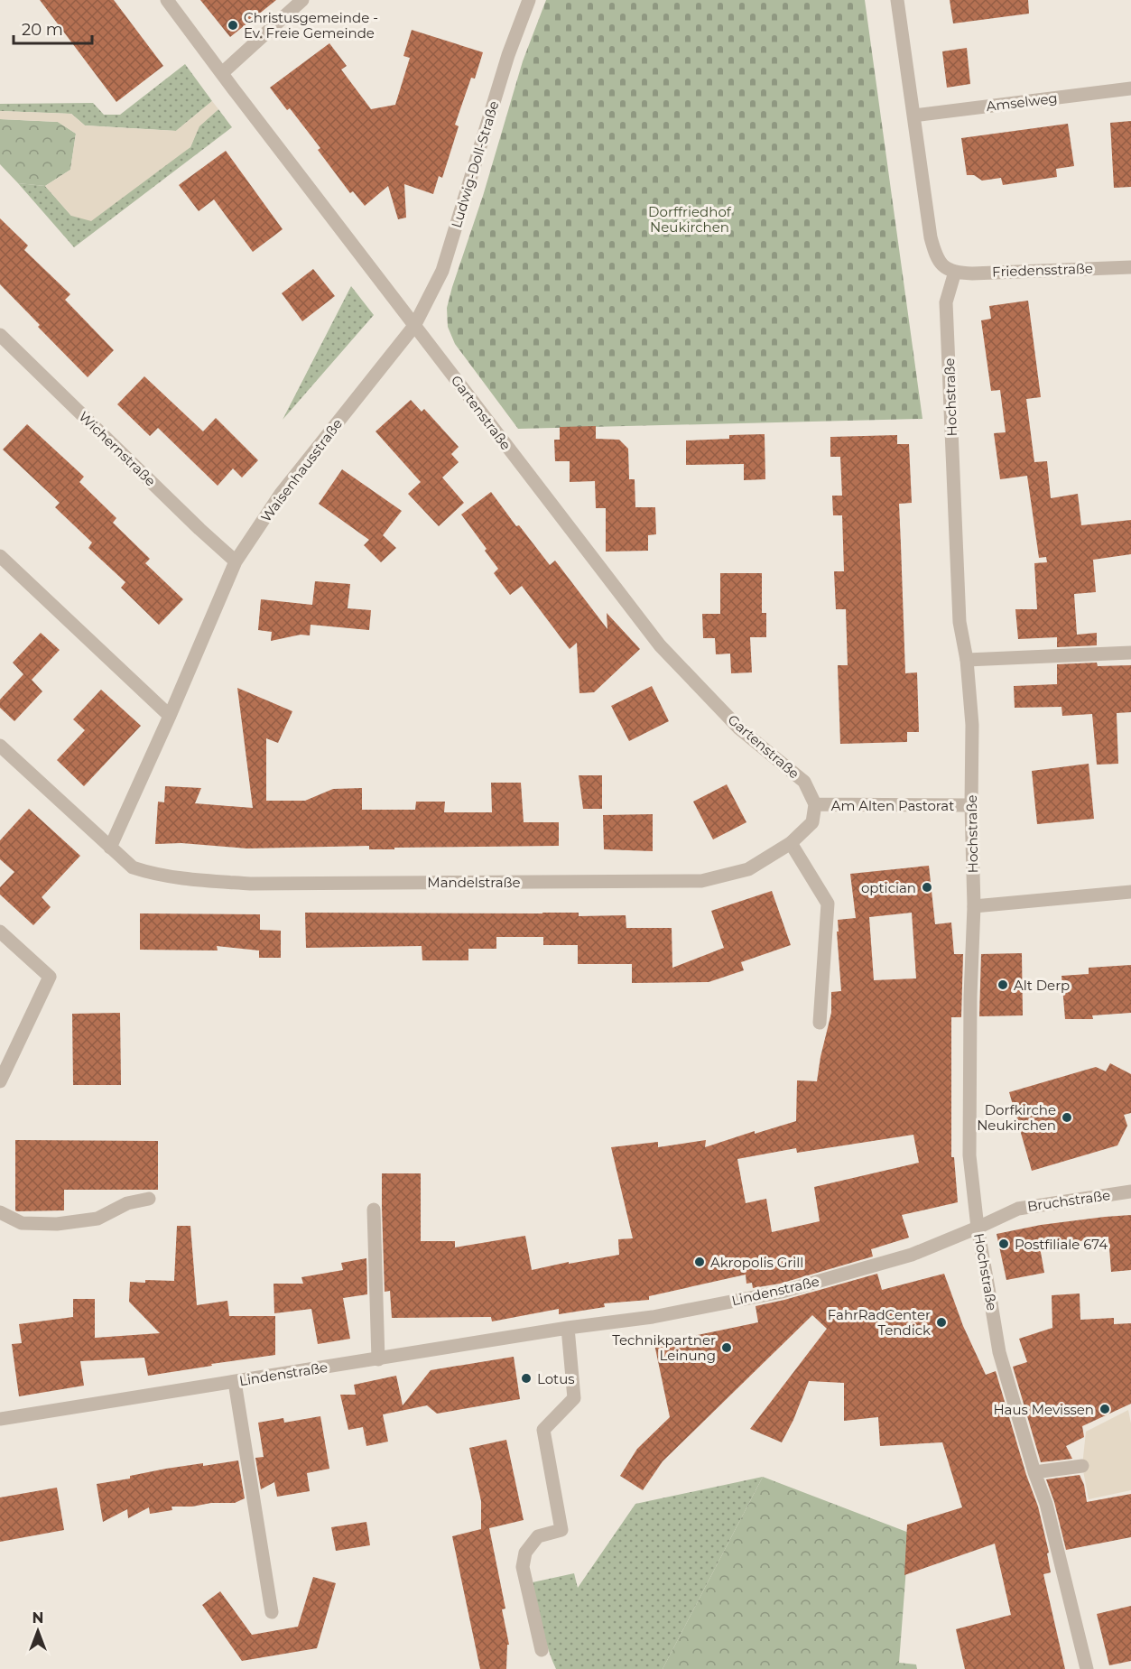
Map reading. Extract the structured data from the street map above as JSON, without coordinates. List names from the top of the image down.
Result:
{
  "streets": {
    "street": [
      "Amselweg",
      "Ludwig-Doll-Straße",
      "Friedensstraße",
      "Hochstraße",
      "Gartenstraße",
      "Wichernstraße",
      "Waisenhausstraße",
      "Am Alten Pastorat",
      "Mandelstraße",
      "Bruchstraße",
      "Lindenstraße"
    ]
  },
  "crossings": [
    ["Ludwig-Doll-Straße", "Gartenstraße"],
    ["Ludwig-Doll-Straße", "Waisenhausstraße"],
    ["Friedensstraße", "Hochstraße"],
    ["Hochstraße", "Am Alten Pastorat"],
    ["Hochstraße", "Bruchstraße"],
    ["Hochstraße", "Lindenstraße"],
    ["Gartenstraße", "Waisenhausstraße"],
    ["Gartenstraße", "Am Alten Pastorat"],
    ["Gartenstraße", "Mandelstraße"],
    ["Wichernstraße", "Waisenhausstraße"],
    ["Waisenhausstraße", "Mandelstraße"],
    ["Am Alten Pastorat", "Mandelstraße"],
    ["Bruchstraße", "Lindenstraße"]
  ],
  "parks": ["Dorffriedhof Neukirchen"],
  "places": [
    "Christusgemeinde - Ev. Freie Gemeinde",
    "optician",
    "Alt Derp",
    "Dorfkirche Neukirchen",
    "Postfiliale 674",
    "Akropolis Grill",
    "FahrRadCenter Tendick",
    "Technikpartner Leinung",
    "Lotus",
    "Haus Mevissen"
  ],
  "scale_bar": "20 m",
  "north": "top"
}
